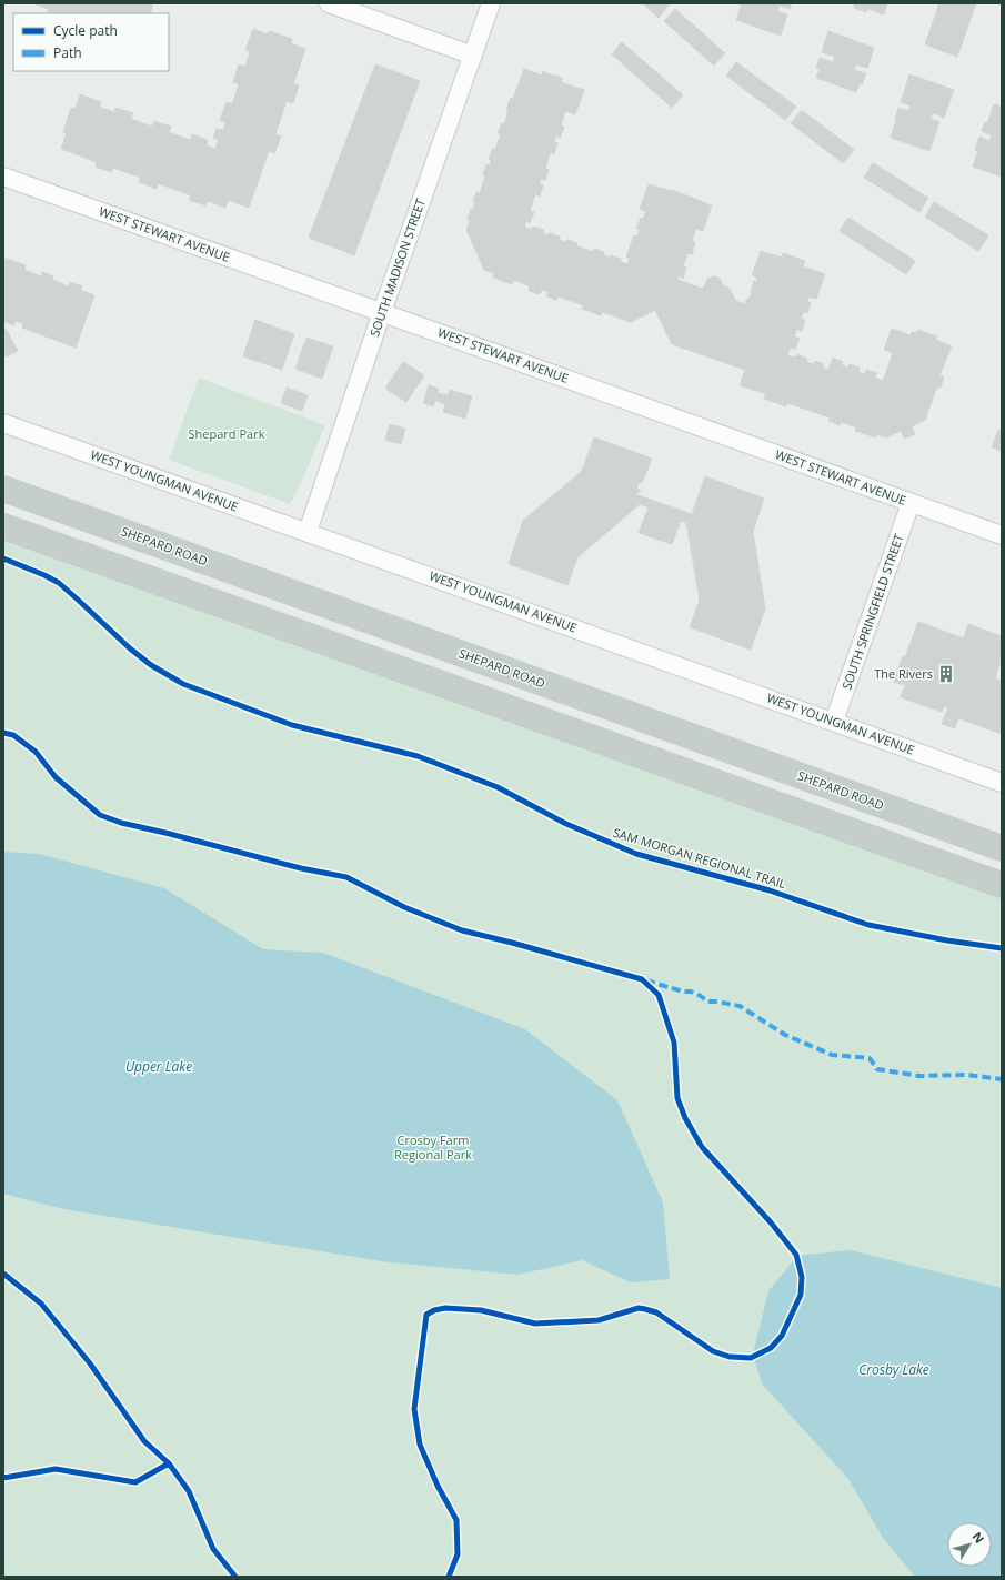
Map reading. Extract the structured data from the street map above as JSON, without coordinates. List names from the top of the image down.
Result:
{
  "streets": {
    "highway": ["SHEPARD ROAD"],
    "street": [
      "WEST STEWART AVENUE",
      "SOUTH MADISON STREET",
      "WEST YOUNGMAN AVENUE",
      "SOUTH SPRINGFIELD STREET"
    ],
    "cycle path": ["SAM MORGAN REGIONAL TRAIL"]
  },
  "crossings": [
    ["WEST STEWART AVENUE", "SOUTH MADISON STREET"],
    ["WEST STEWART AVENUE", "SOUTH SPRINGFIELD STREET"],
    ["SOUTH MADISON STREET", "WEST YOUNGMAN AVENUE"],
    ["WEST YOUNGMAN AVENUE", "SOUTH SPRINGFIELD STREET"]
  ],
  "water": ["Upper Lake", "Crosby Lake"],
  "parks": ["Shepard Park", "Crosby Farm Regional Park"],
  "places": {
    "building": ["The Rivers"]
  },
  "legend": ["Cycle path", "Path"],
  "north": "top right"
}
